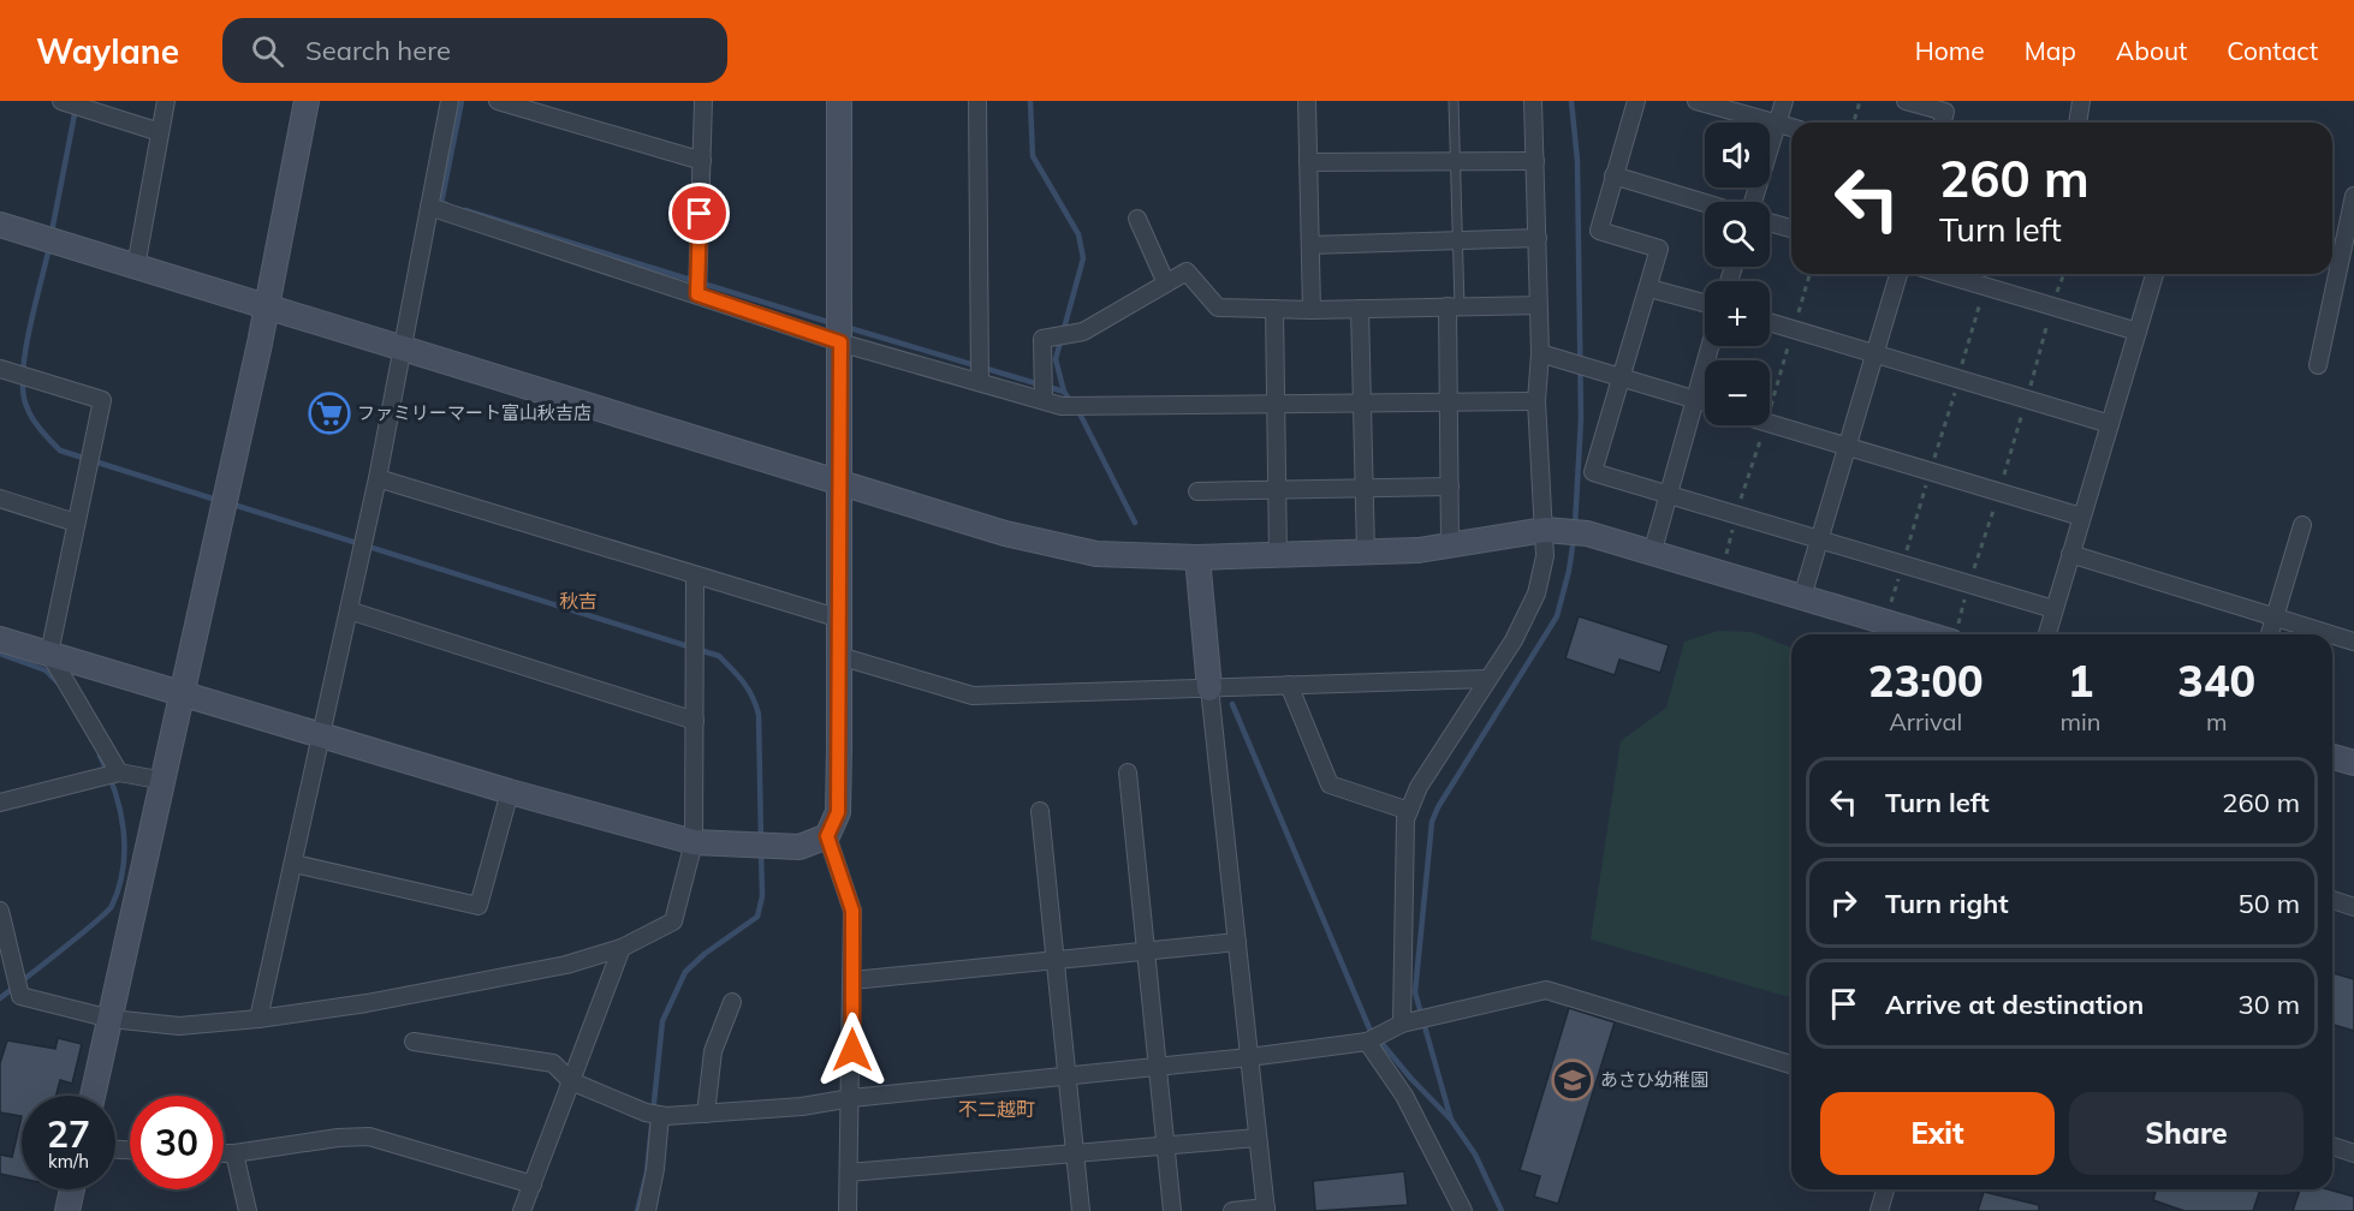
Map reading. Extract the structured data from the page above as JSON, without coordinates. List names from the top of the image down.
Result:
{
  "districts": ["秋吉", "不二越町"],
  "places": {
    "supermarket": ["ファミリーマート富山秋吉店"],
    "school or university": ["あさひ幼稚園"]
  },
  "page": {
    "header": "Waylane",
    "search": "Search here",
    "nav": [
      "Home",
      "Map",
      "About",
      "Contact"
    ],
    "map_buttons": ["+", "−"],
    "turn": ["260 m", "Turn left"],
    "eta": [
      "23:00",
      "Arrival",
      "1",
      "min",
      "340",
      "m"
    ],
    "list": [
      {
        "name": "Turn left",
        "value": "260 m"
      },
      {
        "name": "Turn right",
        "value": "50 m"
      },
      {
        "name": "Arrive at destination",
        "value": "30 m"
      }
    ],
    "buttons": ["Exit", "Share"],
    "speed": "27 km/h",
    "limit": "30"
  }
}
